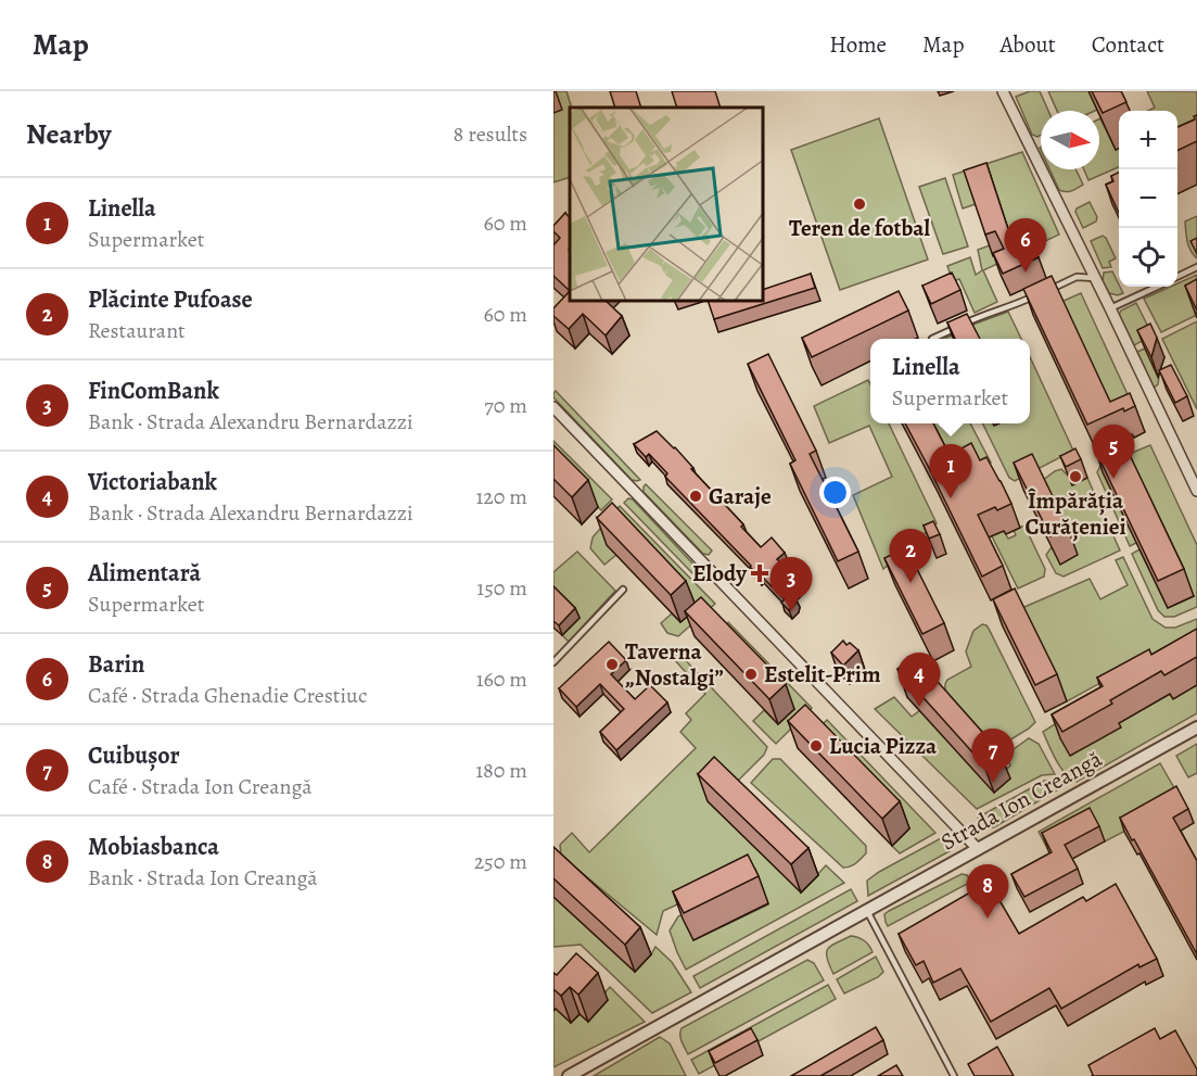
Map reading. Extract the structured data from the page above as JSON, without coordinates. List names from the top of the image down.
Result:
{
  "streets": {
    "street": ["Strada Ion Creangă"]
  },
  "places": {
    "other": [
      "Teren de fotbal",
      "Împărăția Curățeniei",
      "Garaje",
      "Taverna „Nostalgi”",
      "Estelit-Prim",
      "Lucia Pizza"
    ],
    "health": ["Elody"]
  },
  "north": "right",
  "page": {
    "header": "Map",
    "nav": [
      "Home",
      "Map",
      "About",
      "Contact"
    ],
    "heading": ["Nearby", "8 results"],
    "map_buttons": ["+", "−"],
    "list": [
      {
        "mark": "1",
        "name": "Linella",
        "note": "Supermarket",
        "value": "60 m"
      },
      {
        "mark": "2",
        "name": "Plăcinte Pufoase",
        "note": "Restaurant",
        "value": "60 m"
      },
      {
        "mark": "3",
        "name": "FinComBank",
        "note": "Bank · Strada Alexandru Bernardazzi",
        "value": "70 m"
      },
      {
        "mark": "4",
        "name": "Victoriabank",
        "note": "Bank · Strada Alexandru Bernardazzi",
        "value": "120 m"
      },
      {
        "mark": "5",
        "name": "Alimentară",
        "note": "Supermarket",
        "value": "150 m"
      },
      {
        "mark": "6",
        "name": "Barin",
        "note": "Café · Strada Ghenadie Crestiuc",
        "value": "160 m"
      },
      {
        "mark": "7",
        "name": "Cuibușor",
        "note": "Café · Strada Ion Creangă",
        "value": "180 m"
      },
      {
        "mark": "8",
        "name": "Mobiasbanca",
        "note": "Bank · Strada Ion Creangă",
        "value": "250 m"
      }
    ],
    "pins": [
      "6",
      "5",
      "1",
      "2",
      "3",
      "4",
      "7",
      "8"
    ],
    "popup": ["Linella", "Supermarket"]
  }
}
